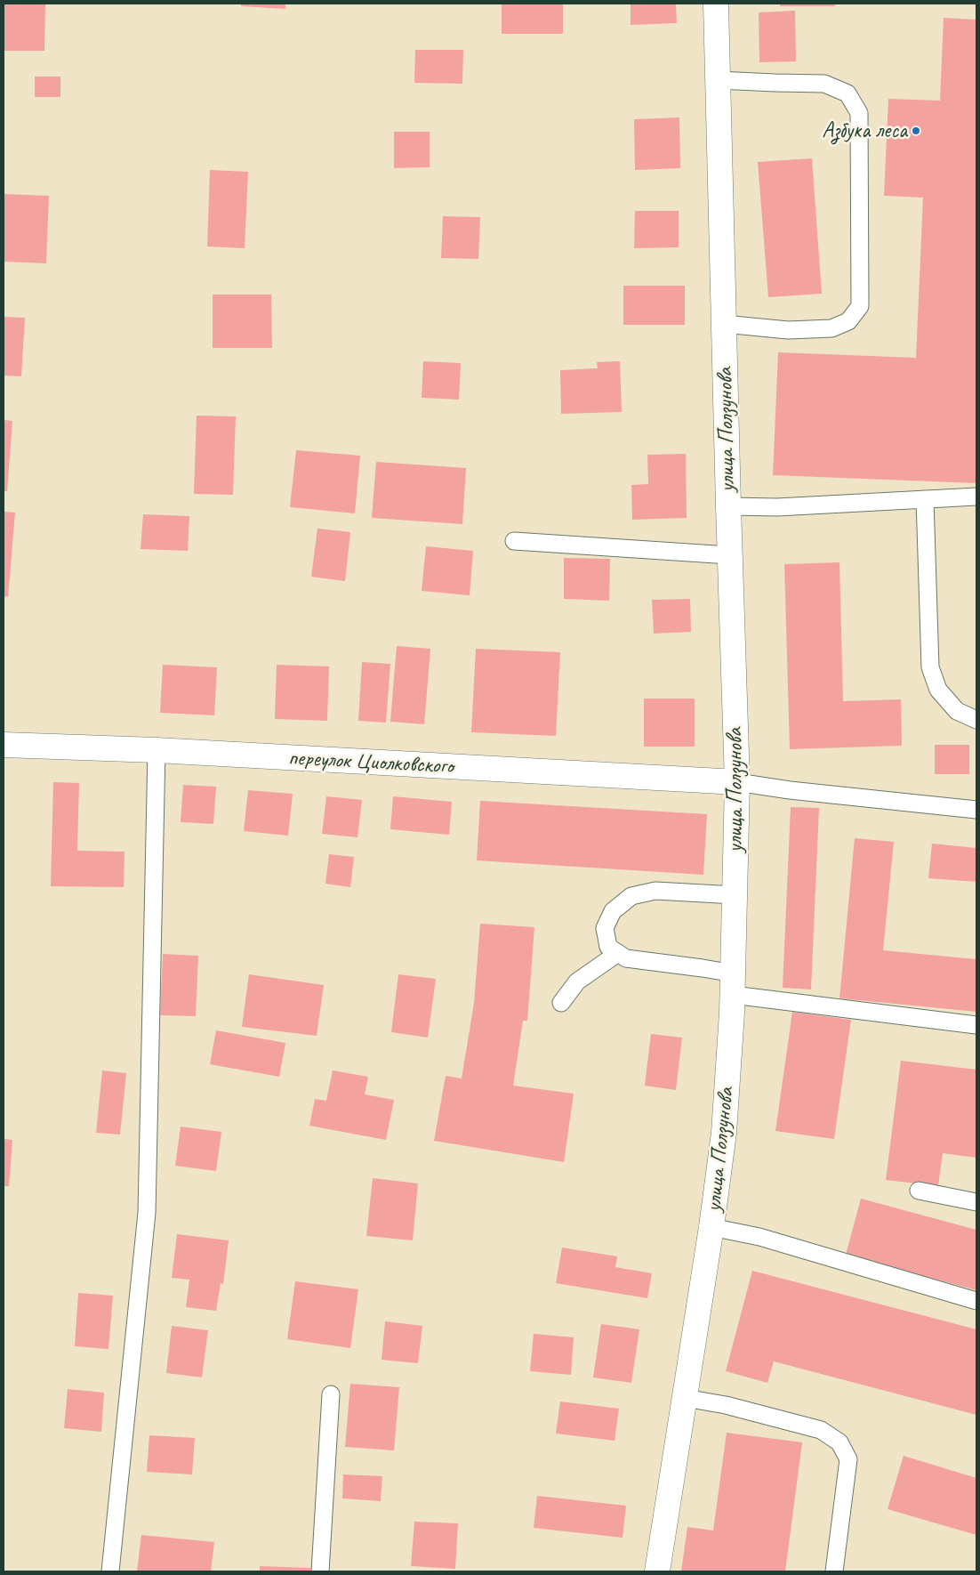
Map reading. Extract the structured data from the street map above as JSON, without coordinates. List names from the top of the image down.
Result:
{
  "streets": {
    "street": ["улица Ползунова", "переулок Циолковского"]
  },
  "crossings": [
    ["улица Ползунова", "переулок Циолковского"]
  ],
  "places": ["Азбука леса"]
}
